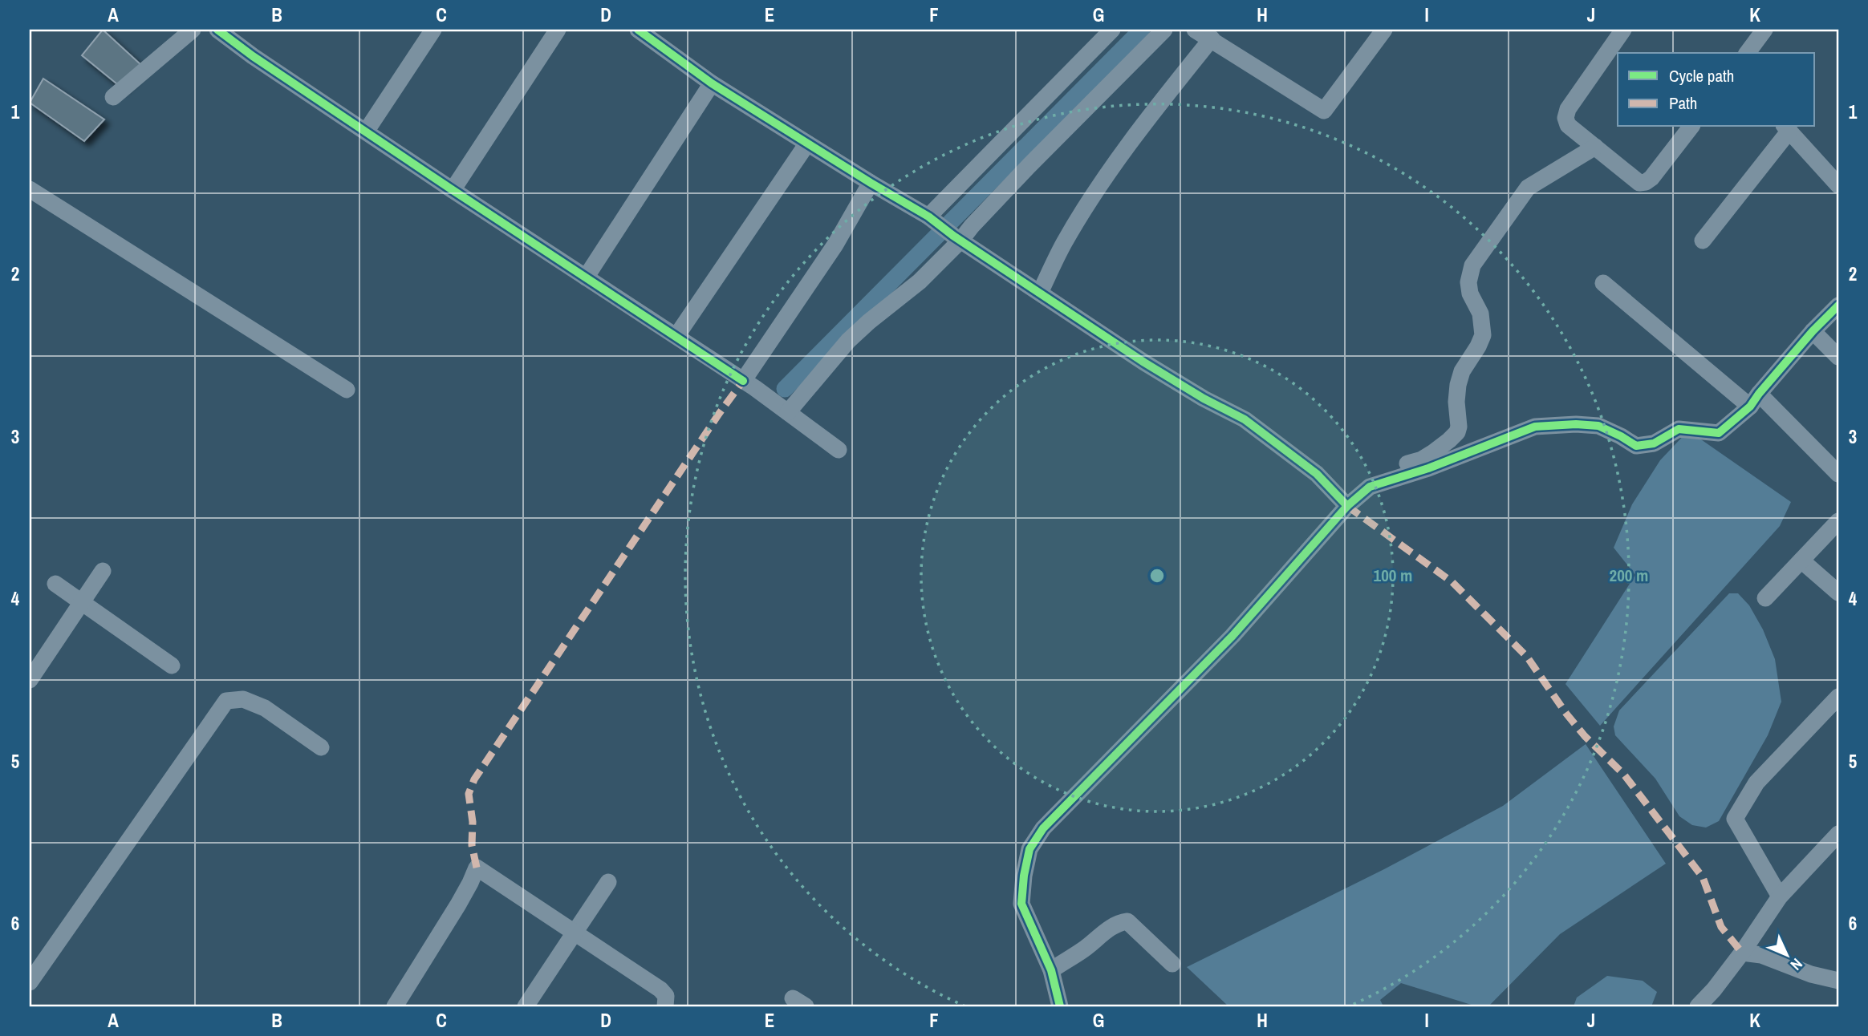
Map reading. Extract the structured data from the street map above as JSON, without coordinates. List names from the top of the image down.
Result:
{
  "legend": ["Cycle path", "Path"],
  "north": "bottom right",
  "grid": {
    "columns": [
      "A",
      "B",
      "C",
      "D",
      "E",
      "F",
      "G",
      "H",
      "I",
      "J",
      "K"
    ],
    "rows": [
      "1",
      "2",
      "3",
      "4",
      "5",
      "6"
    ]
  },
  "rings": ["100 m", "200 m"]
}
